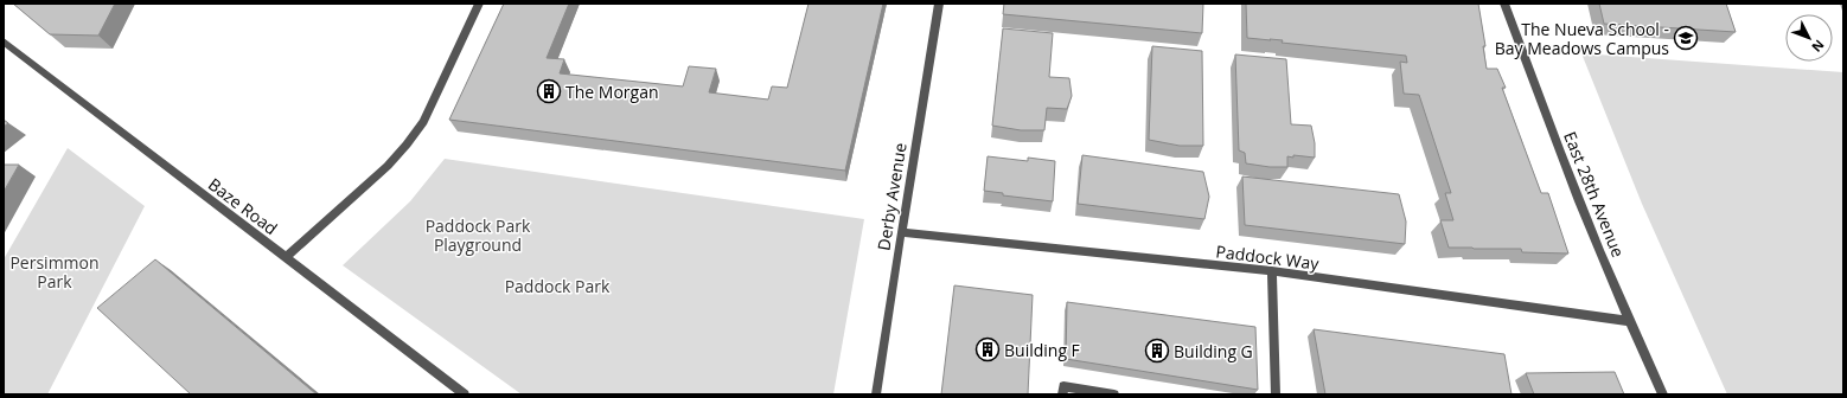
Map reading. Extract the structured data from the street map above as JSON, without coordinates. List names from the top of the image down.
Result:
{
  "streets": {
    "street": [
      "East 28th Avenue",
      "Derby Avenue",
      "Baze Road",
      "Paddock Way"
    ]
  },
  "crossings": [
    ["East 28th Avenue", "Paddock Way"],
    ["Derby Avenue", "Paddock Way"]
  ],
  "parks": ["Paddock Park Playground", "Persimmon Park", "Paddock Park"],
  "places": {
    "school or university": ["The Nueva School - Bay Meadows Campus"],
    "building": ["The Morgan", "Building F", "Building G"]
  },
  "north": "bottom right"
}
